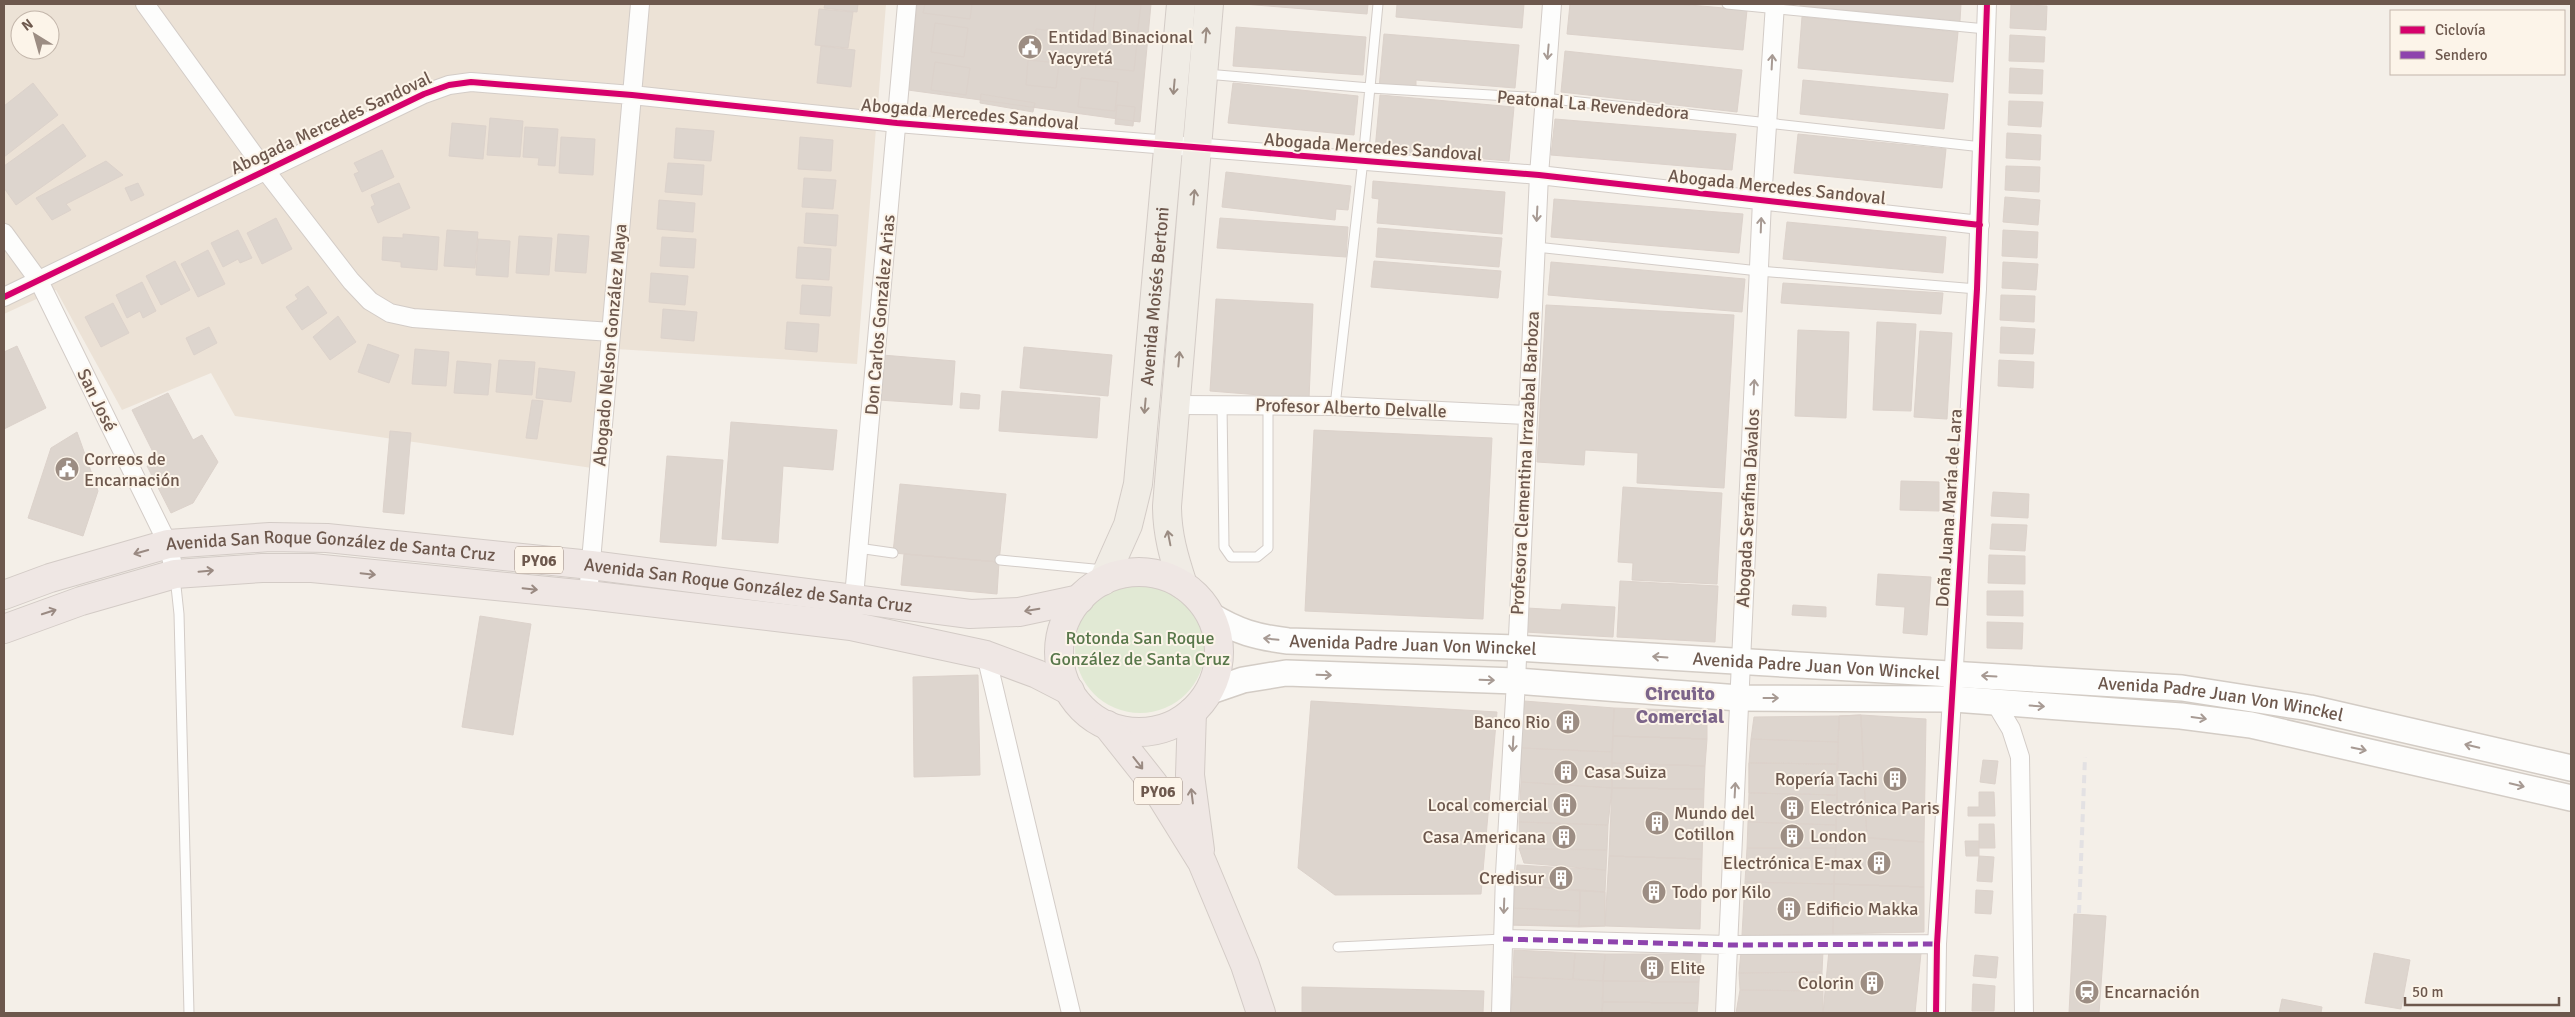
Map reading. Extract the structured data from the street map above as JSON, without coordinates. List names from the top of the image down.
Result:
{
  "streets": {
    "highway": ["Avenida San Roque González de Santa Cruz", "PY06"],
    "main road": ["Avenida Moisés Bertoni", "Avenida Padre Juan Von Winckel"],
    "street": [
      "Abogada Mercedes Sandoval",
      "Don Carlos González Arias",
      "Abogado Nelson González Maya",
      "San José",
      "Profesor Alberto Delvalle",
      "Profesora Clementina Irrazabal Barboza",
      "Abogada Serafina Dávalos",
      "Doña Juana María de Lara"
    ],
    "lane": ["Peatonal La Revendedora"]
  },
  "crossings": [
    ["Peatonal La Revendedora", "Avenida Moisés Bertoni"],
    ["Peatonal La Revendedora", "Profesora Clementina Irrazabal Barboza"],
    ["Peatonal La Revendedora", "Abogada Serafina Dávalos"],
    ["Peatonal La Revendedora", "Doña Juana María de Lara"],
    ["Abogada Mercedes Sandoval", "Avenida Moisés Bertoni"],
    ["Abogada Mercedes Sandoval", "Don Carlos González Arias"],
    ["Abogada Mercedes Sandoval", "Abogado Nelson González Maya"],
    ["Abogada Mercedes Sandoval", "San José"],
    ["Abogada Mercedes Sandoval", "Profesora Clementina Irrazabal Barboza"],
    ["Abogada Mercedes Sandoval", "Abogada Serafina Dávalos"],
    ["Abogada Mercedes Sandoval", "Doña Juana María de Lara"],
    ["Avenida Moisés Bertoni", "Profesor Alberto Delvalle"],
    ["Avenida Moisés Bertoni", "Avenida San Roque González de Santa Cruz"],
    ["Avenida Moisés Bertoni", "PY06"],
    ["Avenida Moisés Bertoni", "Avenida Padre Juan Von Winckel"],
    ["Don Carlos González Arias", "Avenida San Roque González de Santa Cruz"],
    ["Abogado Nelson González Maya", "Avenida San Roque González de Santa Cruz"],
    ["San José", "Avenida San Roque González de Santa Cruz"],
    ["Profesor Alberto Delvalle", "Profesora Clementina Irrazabal Barboza"],
    ["Profesora Clementina Irrazabal Barboza", "Avenida Padre Juan Von Winckel"],
    ["Abogada Serafina Dávalos", "Avenida Padre Juan Von Winckel"],
    ["Doña Juana María de Lara", "Avenida Padre Juan Von Winckel"],
    ["Avenida San Roque González de Santa Cruz", "PY06"],
    ["Avenida San Roque González de Santa Cruz", "Avenida Padre Juan Von Winckel"],
    ["PY06", "Avenida Padre Juan Von Winckel"]
  ],
  "one_way": ["Profesora Clementina Irrazabal Barboza", "Abogada Serafina Dávalos"],
  "districts": ["Circuito Comercial"],
  "parks": ["Rotonda San Roque González de Santa Cruz"],
  "places": {
    "public building": ["Entidad Binacional Yacyretá", "Correos de Encarnación"],
    "building": [
      "Banco Rio",
      "Casa Suiza",
      "Ropería Tachi",
      "Local comercial",
      "Electrónica Paris",
      "Mundo del Cotillon",
      "London",
      "Casa Americana",
      "Electrónica E-max",
      "Credisur",
      "Todo por Kilo",
      "Edificio Makka",
      "Elite",
      "Colorin"
    ],
    "station": ["Encarnación"]
  },
  "legend": ["Ciclovía", "Sendero"],
  "scale_bar": "50 m",
  "north": "top left"
}
